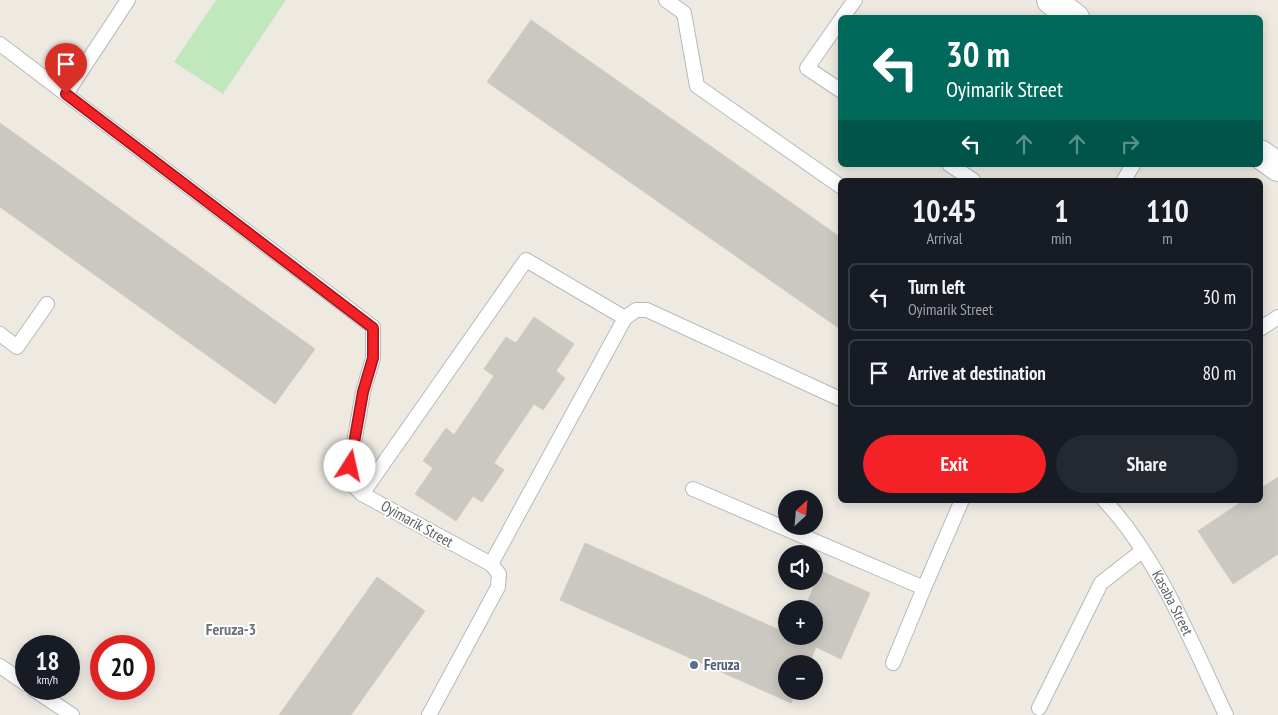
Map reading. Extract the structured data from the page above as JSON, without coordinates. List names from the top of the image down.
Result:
{
  "streets": {
    "lane": ["Oyimarik Street", "Kasaba Street"]
  },
  "districts": ["Feruza-3"],
  "places": ["Feruza"],
  "north": "top right",
  "page": {
    "turn": ["30 m", "Oyimarik Street"],
    "eta": [
      "10:45",
      "Arrival",
      "1",
      "min",
      "110",
      "m"
    ],
    "list": [
      {
        "name": "Turn left",
        "note": "Oyimarik Street",
        "value": "30 m"
      },
      {
        "name": "Arrive at destination",
        "value": "80 m"
      }
    ],
    "buttons": ["Exit", "Share"],
    "map_buttons": ["+", "−"],
    "speed": "18 km/h",
    "limit": "20"
  }
}
